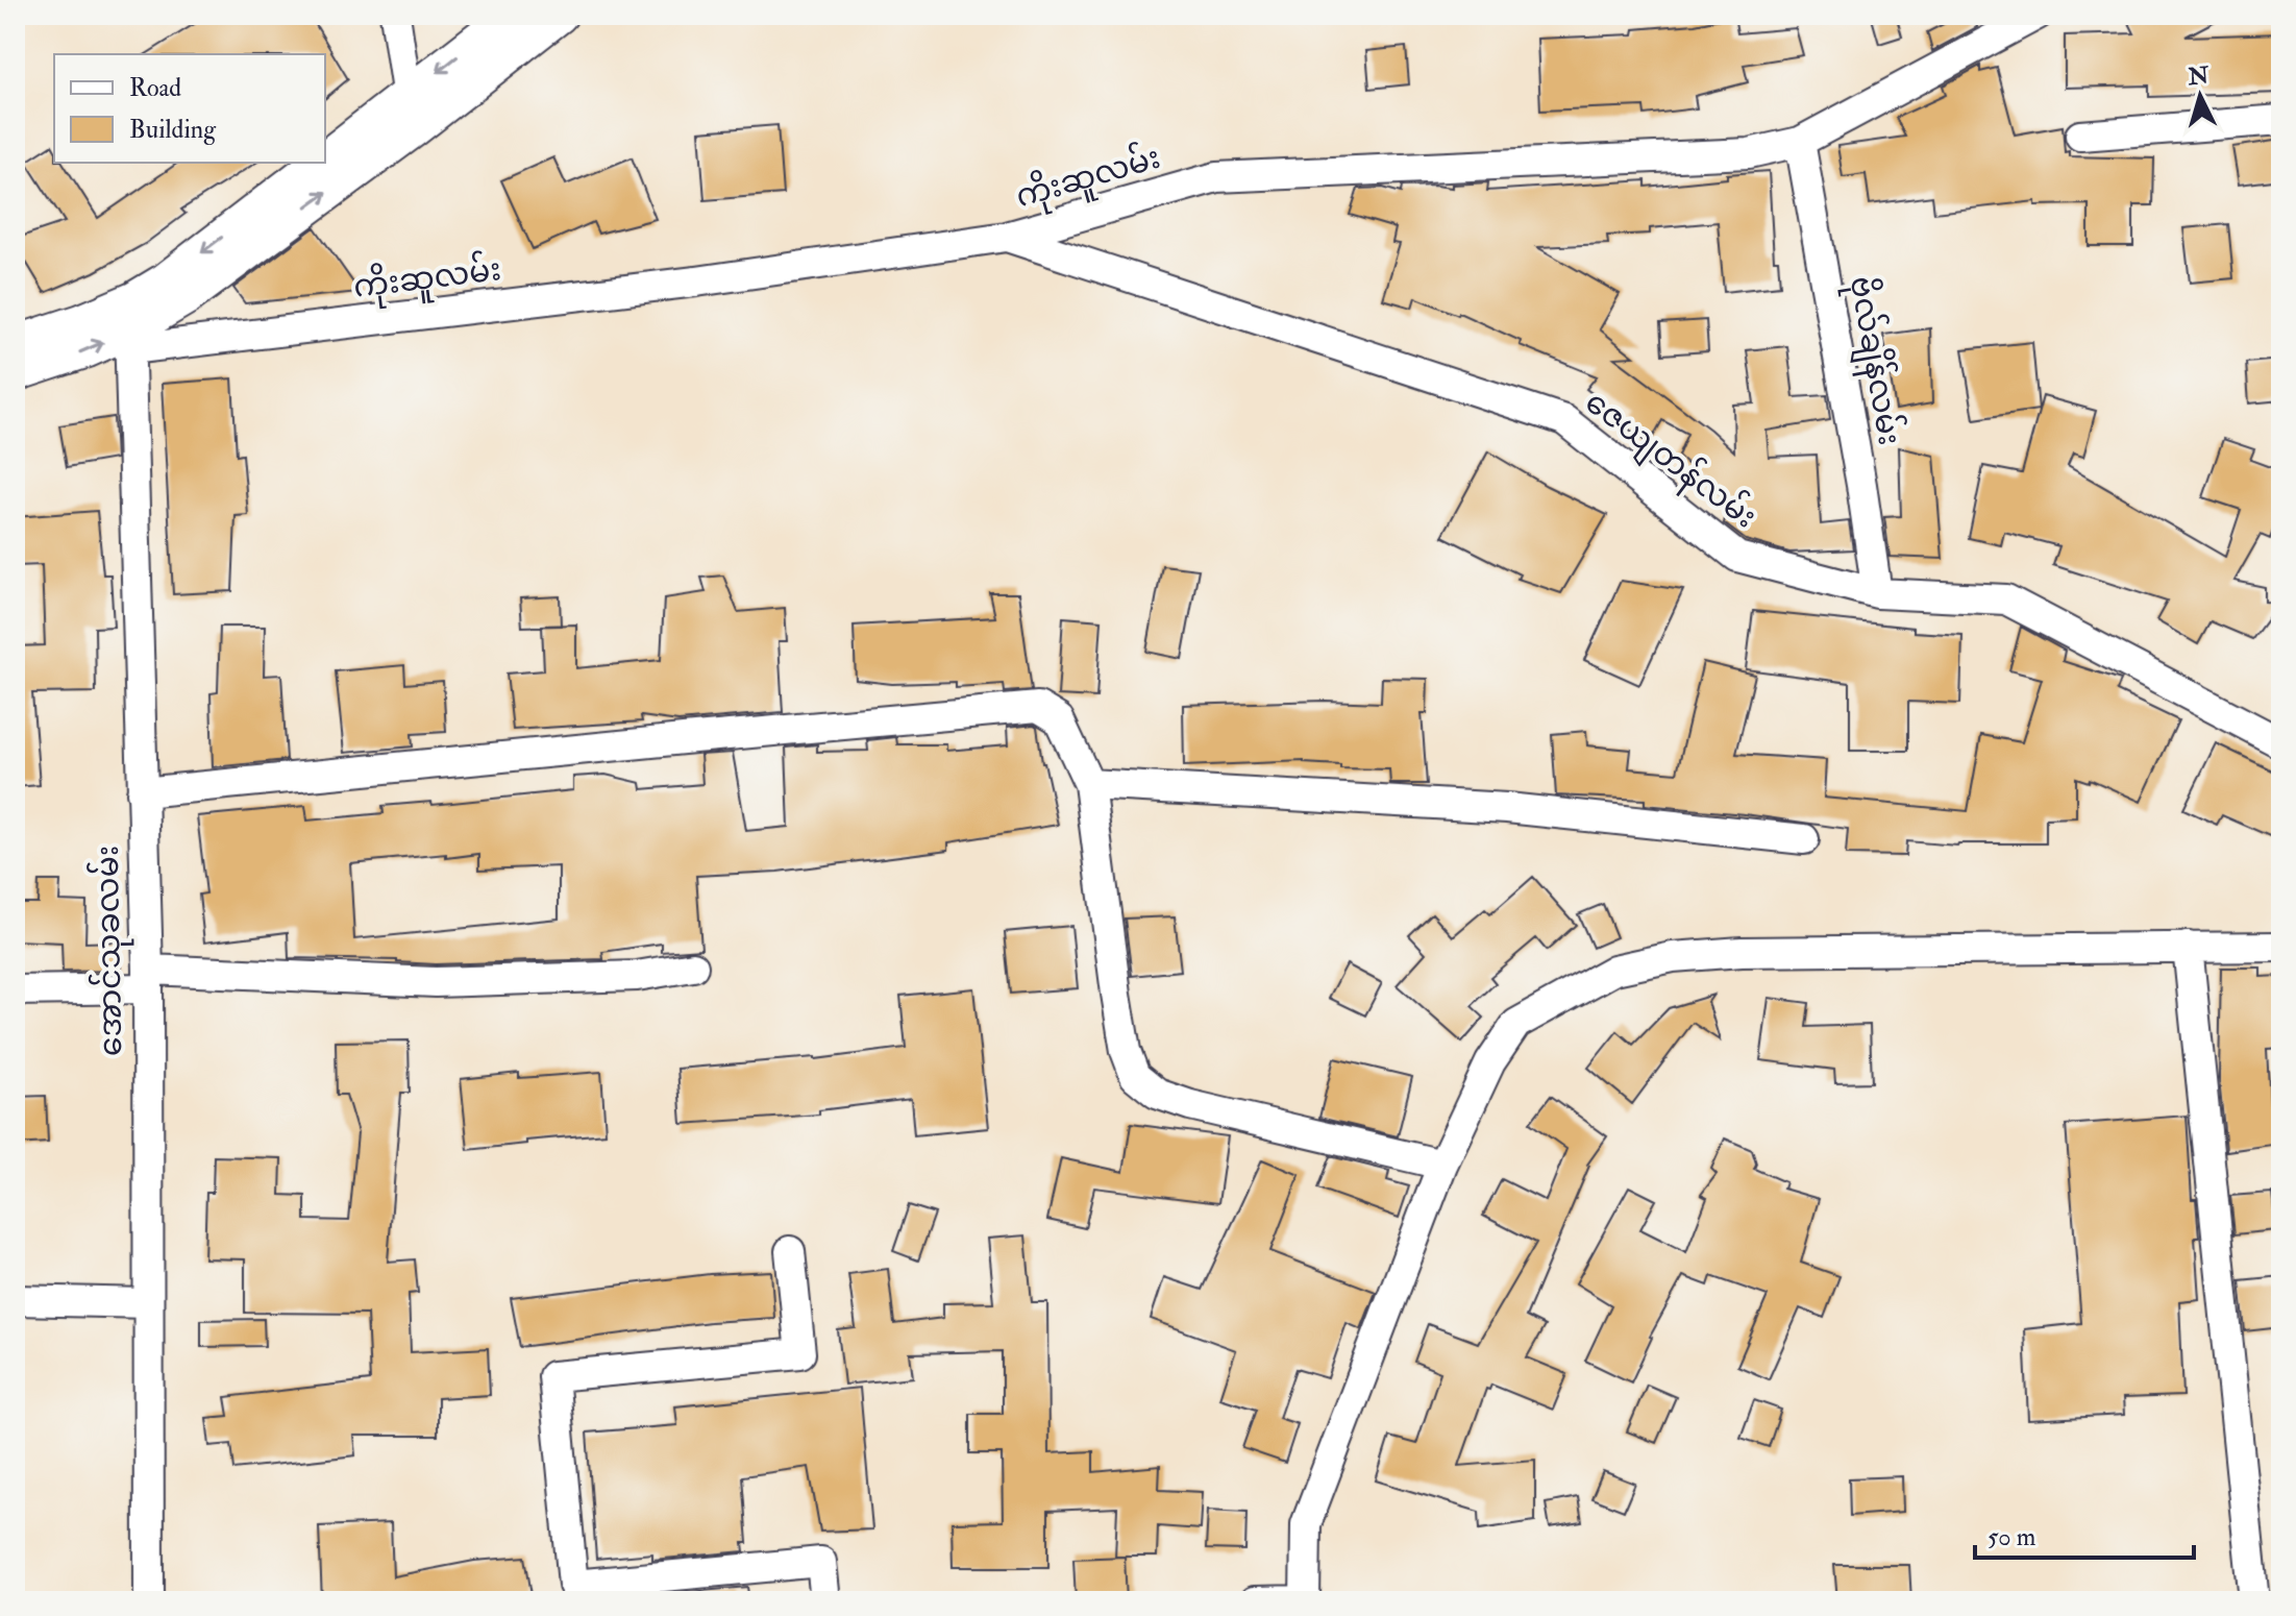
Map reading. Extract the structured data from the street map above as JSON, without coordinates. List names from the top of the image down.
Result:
{
  "streets": {
    "street": [
      "ကိုးဆူလမ်း",
      "ဗိုလ်ချိန်လမ်း",
      "ဇေယျတန်လမ်း",
      "အောင်သုခလမ်း"
    ]
  },
  "crossings": [
    ["ကိုးဆူလမ်း", "ဗိုလ်ချိန်လမ်း"],
    ["ကိုးဆူလမ်း", "ဇေယျတန်လမ်း"],
    ["ကိုးဆူလမ်း", "အောင်သုခလမ်း"],
    ["ဗိုလ်ချိန်လမ်း", "ဇေယျတန်လမ်း"]
  ],
  "legend": ["Road", "Building"],
  "scale_bar": "50 m",
  "north": "top"
}
